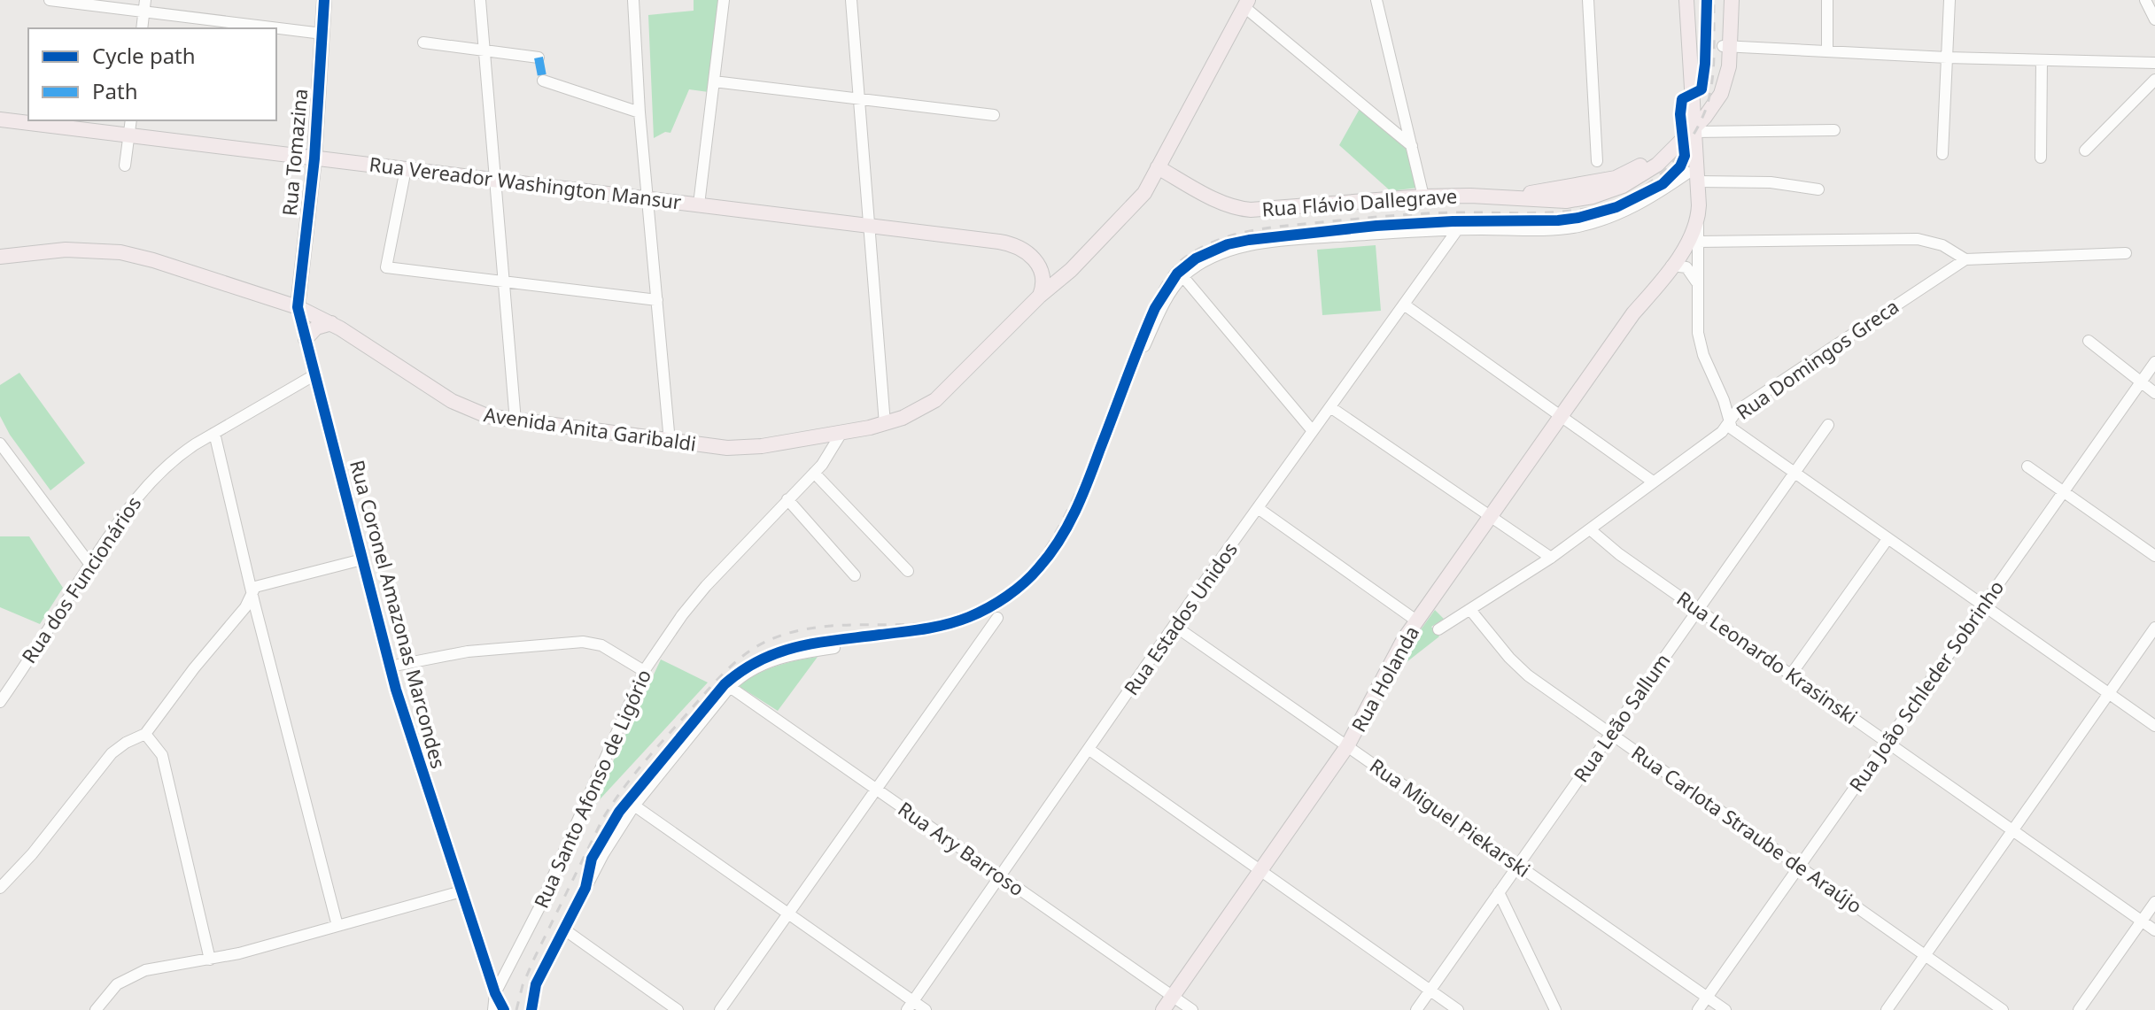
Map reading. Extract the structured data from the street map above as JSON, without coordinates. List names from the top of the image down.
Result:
{
  "streets": {
    "main road": [
      "Rua Tomazina",
      "Rua Vereador Washington Mansur",
      "Rua Flávio Dallegrave",
      "Avenida Anita Garibaldi",
      "Rua Holanda"
    ],
    "street": [
      "Rua Domingos Greca",
      "Rua dos Funcionários",
      "Rua Coronel Amazonas Marcondes",
      "Rua Estados Unidos",
      "Rua Leonardo Krasinski",
      "Rua João Schleder Sobrinho",
      "Rua Leão Sallum",
      "Rua Santo Afonso de Ligório",
      "Rua Miguel Piekarski",
      "Rua Carlota Straube de Araújo",
      "Rua Ary Barroso"
    ]
  },
  "crossings": [
    ["Rua Tomazina", "Rua Vereador Washington Mansur"],
    ["Rua Tomazina", "Avenida Anita Garibaldi"],
    ["Rua Tomazina", "Rua Coronel Amazonas Marcondes"],
    ["Rua Vereador Washington Mansur", "Avenida Anita Garibaldi"],
    ["Rua Flávio Dallegrave", "Avenida Anita Garibaldi"],
    ["Rua Flávio Dallegrave", "Rua Estados Unidos"],
    ["Rua Domingos Greca", "Rua Leonardo Krasinski"],
    ["Rua Domingos Greca", "Rua Carlota Straube de Araújo"],
    ["Avenida Anita Garibaldi", "Rua Coronel Amazonas Marcondes"],
    ["Avenida Anita Garibaldi", "Rua Santo Afonso de Ligório"],
    ["Rua dos Funcionários", "Rua Coronel Amazonas Marcondes"],
    ["Rua Coronel Amazonas Marcondes", "Rua Santo Afonso de Ligório"],
    ["Rua Estados Unidos", "Rua Miguel Piekarski"],
    ["Rua Estados Unidos", "Rua Ary Barroso"],
    ["Rua Leonardo Krasinski", "Rua João Schleder Sobrinho"],
    ["Rua Leonardo Krasinski", "Rua Leão Sallum"],
    ["Rua Holanda", "Rua Miguel Piekarski"],
    ["Rua Holanda", "Rua Ary Barroso"],
    ["Rua João Schleder Sobrinho", "Rua Miguel Piekarski"],
    ["Rua João Schleder Sobrinho", "Rua Carlota Straube de Araújo"],
    ["Rua Leão Sallum", "Rua Miguel Piekarski"],
    ["Rua Leão Sallum", "Rua Carlota Straube de Araújo"]
  ],
  "legend": ["Cycle path", "Path"]
}
